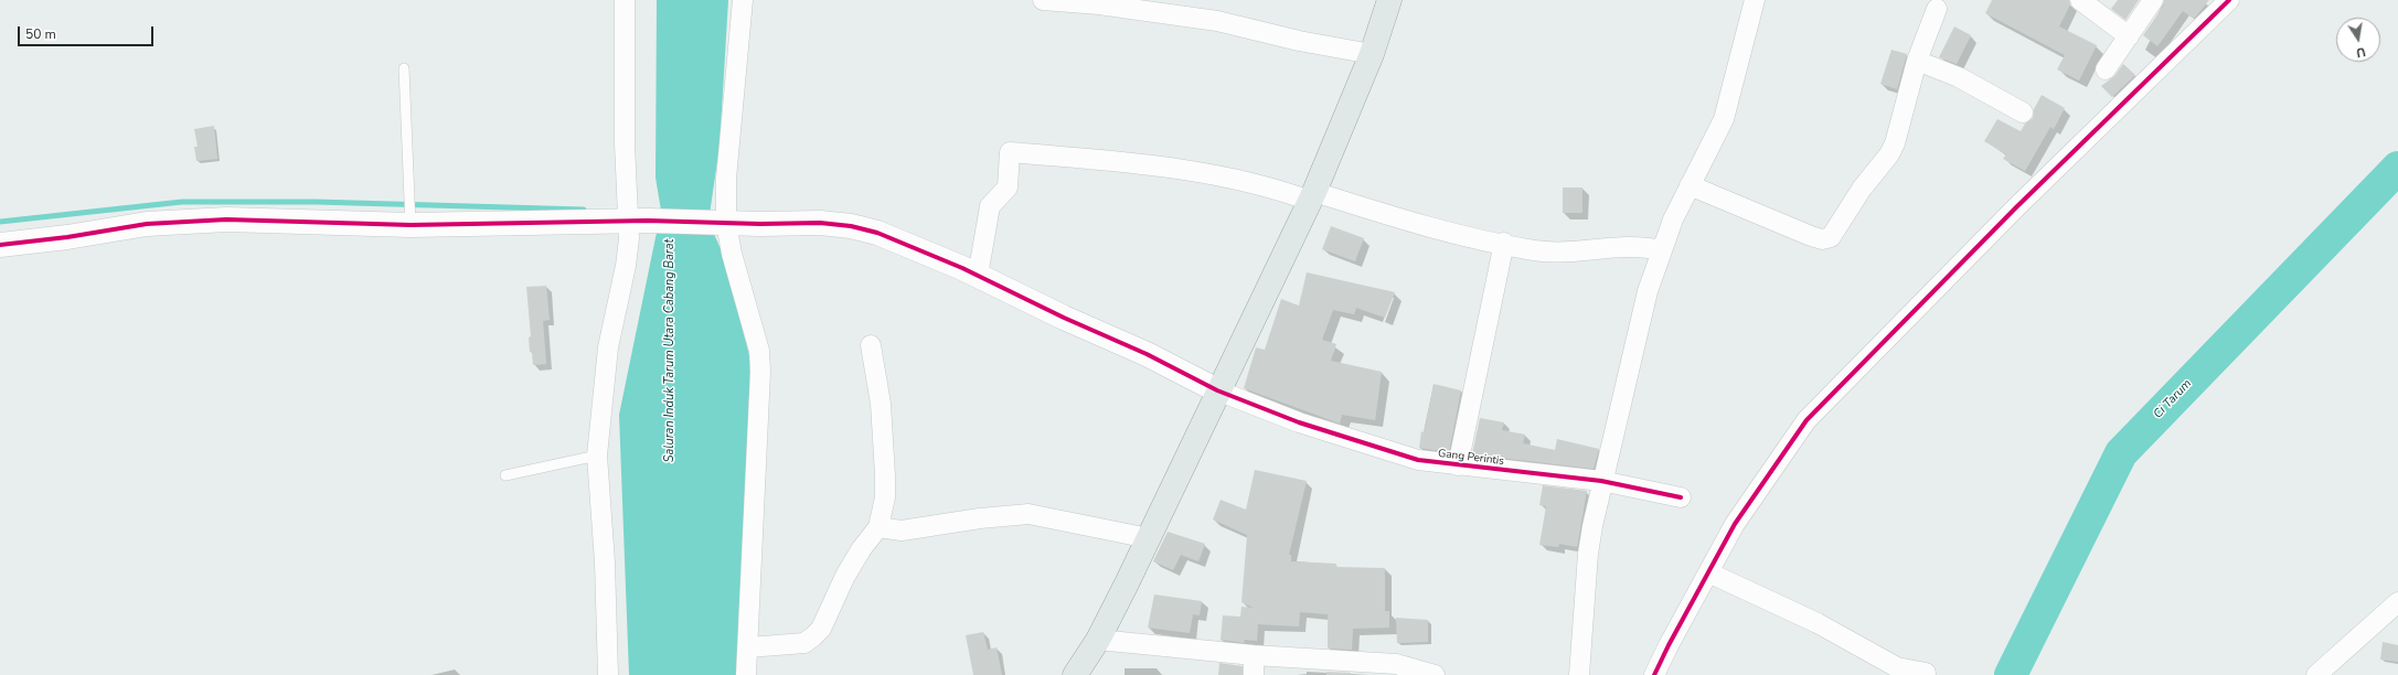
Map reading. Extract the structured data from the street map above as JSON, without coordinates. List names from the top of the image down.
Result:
{
  "streets": {
    "street": ["Gang Perintis"]
  },
  "water": ["Saluran Induk Tarum Utara Cabang Barat", "Ci Tarum"],
  "scale_bar": "50 m",
  "north": "bottom"
}
